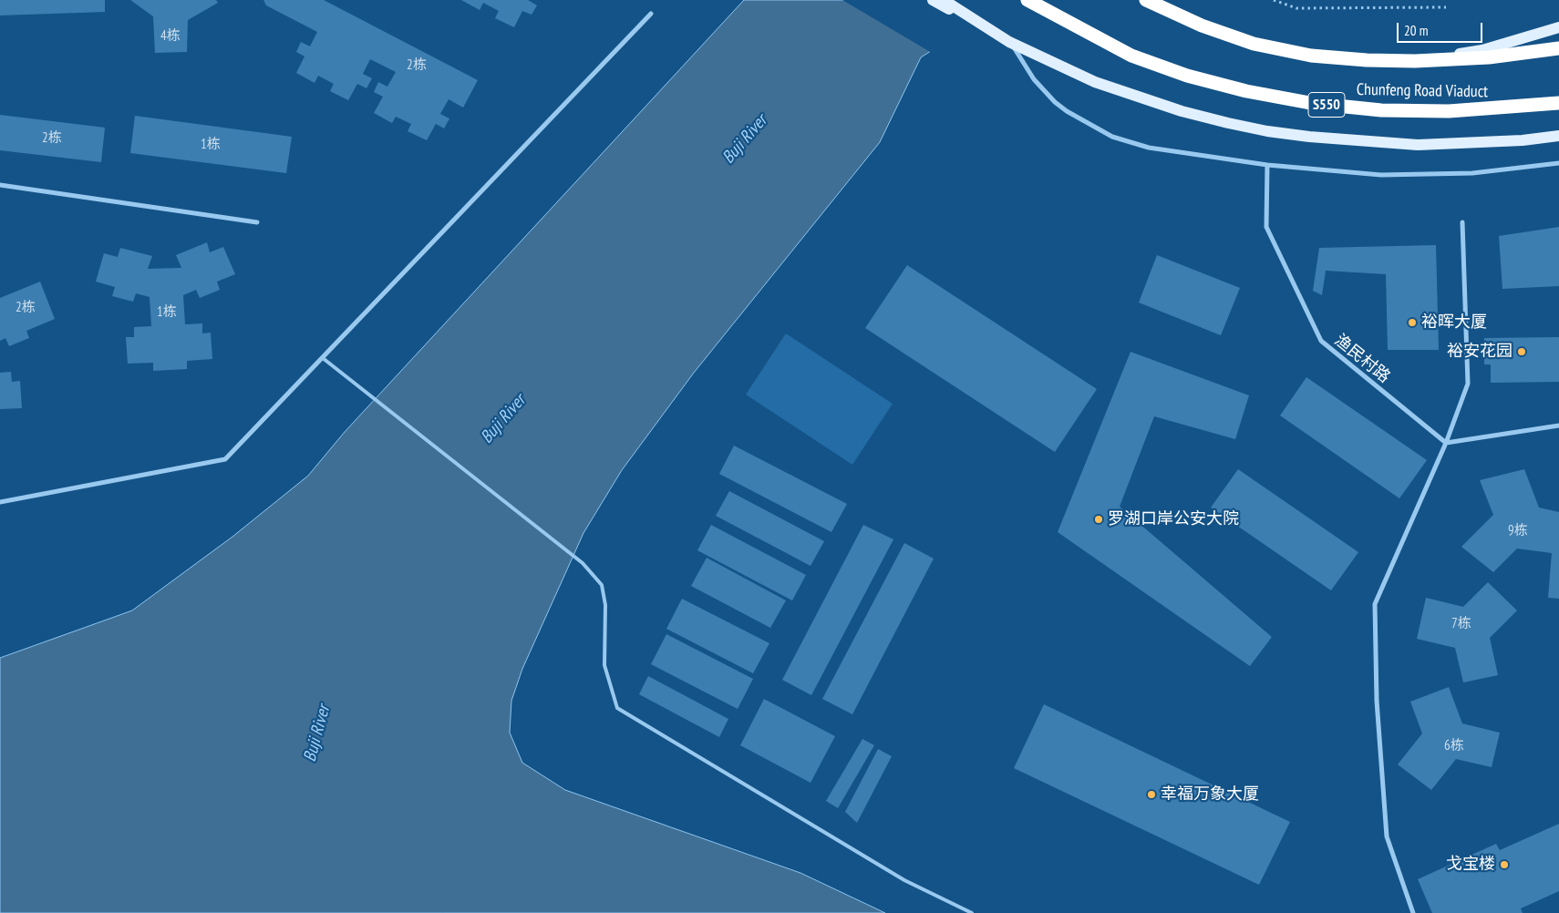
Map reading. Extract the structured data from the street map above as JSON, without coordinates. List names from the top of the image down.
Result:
{
  "streets": {
    "highway": ["Chunfeng Road Viaduct", "S550"],
    "street": ["渔民村路"]
  },
  "water": ["Buji River"],
  "places": [
    "裕晖大厦",
    "裕安花园",
    "罗湖口岸公安大院",
    "幸福万象大厦",
    "戈宝楼"
  ],
  "house_numbers": [
    "4栋",
    "2栋",
    "2栋",
    "1栋",
    "2栋",
    "1栋",
    "9栋",
    "7栋",
    "6栋"
  ],
  "scale_bar": "20 m"
}
